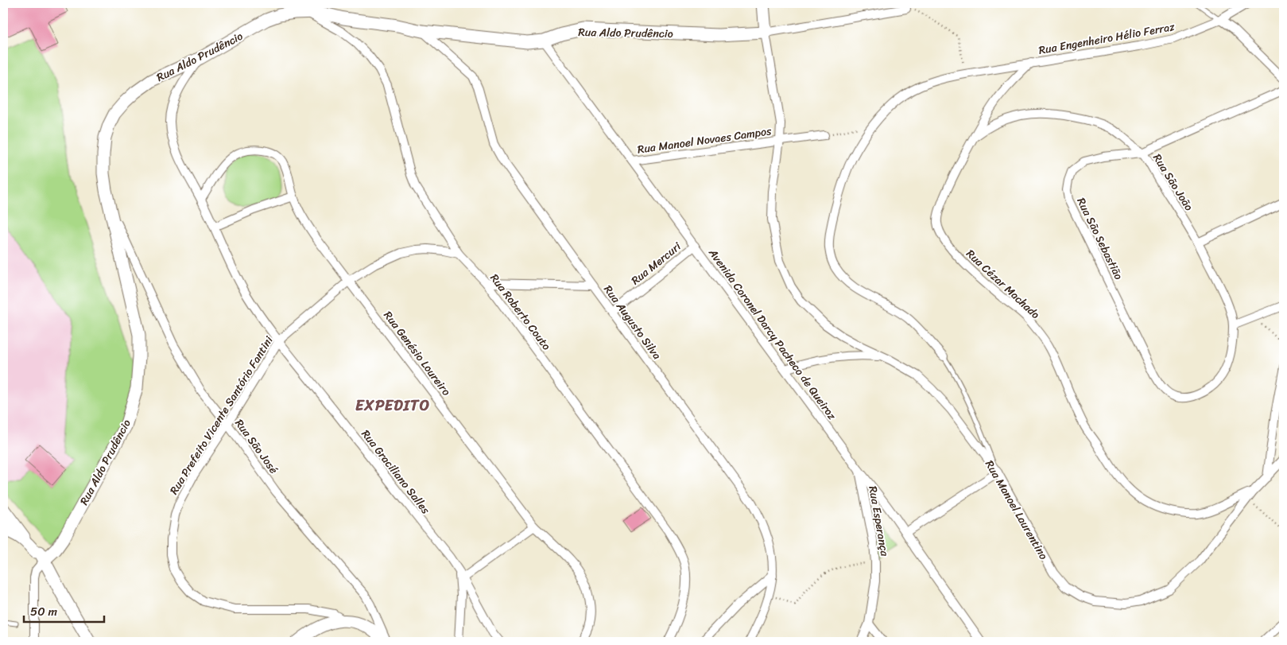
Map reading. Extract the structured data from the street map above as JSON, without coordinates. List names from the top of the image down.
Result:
{
  "streets": {
    "street": [
      "Rua Aldo Prudêncio",
      "Rua Engenheiro Hélio Ferraz",
      "Rua Manoel Novaes Campos",
      "Rua São João",
      "Rua São Sebastião",
      "Rua Mercuri",
      "Rua Cézar Machado",
      "Rua Roberto Couto",
      "Rua Augusto Silva",
      "Avenida Coronel Darcy Pacheco de Queiroz",
      "Rua Genésio Loureiro",
      "Rua Prefeito Vicente Santório Fantini",
      "Rua São José",
      "Rua Graciliano Salles",
      "Rua Manoel Laurentino",
      "Rua Esperança"
    ]
  },
  "crossings": [
    ["Rua Aldo Prudêncio", "Rua Roberto Couto"],
    ["Rua Aldo Prudêncio", "Rua Augusto Silva"],
    ["Rua Aldo Prudêncio", "Avenida Coronel Darcy Pacheco de Queiroz"],
    ["Rua Aldo Prudêncio", "Rua São José"],
    ["Rua Aldo Prudêncio", "Rua Graciliano Salles"],
    ["Rua Aldo Prudêncio", "Rua Manoel Laurentino"],
    ["Rua Engenheiro Hélio Ferraz", "Rua Cézar Machado"],
    ["Rua Manoel Novaes Campos", "Avenida Coronel Darcy Pacheco de Queiroz"],
    ["Rua Manoel Novaes Campos", "Rua Manoel Laurentino"],
    ["Rua São João", "Rua São Sebastião"],
    ["Rua São João", "Rua Cézar Machado"],
    ["Rua Mercuri", "Rua Augusto Silva"],
    ["Rua Mercuri", "Avenida Coronel Darcy Pacheco de Queiroz"],
    ["Rua Cézar Machado", "Rua Manoel Laurentino"],
    ["Rua Roberto Couto", "Rua Prefeito Vicente Santório Fantini"],
    ["Avenida Coronel Darcy Pacheco de Queiroz", "Rua Esperança"],
    ["Rua Genésio Loureiro", "Rua Prefeito Vicente Santório Fantini"],
    ["Rua Genésio Loureiro", "Rua Graciliano Salles"],
    ["Rua Prefeito Vicente Santório Fantini", "Rua São José"],
    ["Rua Prefeito Vicente Santório Fantini", "Rua Graciliano Salles"]
  ],
  "districts": ["EXPEDITO"],
  "scale_bar": "50 m"
}
